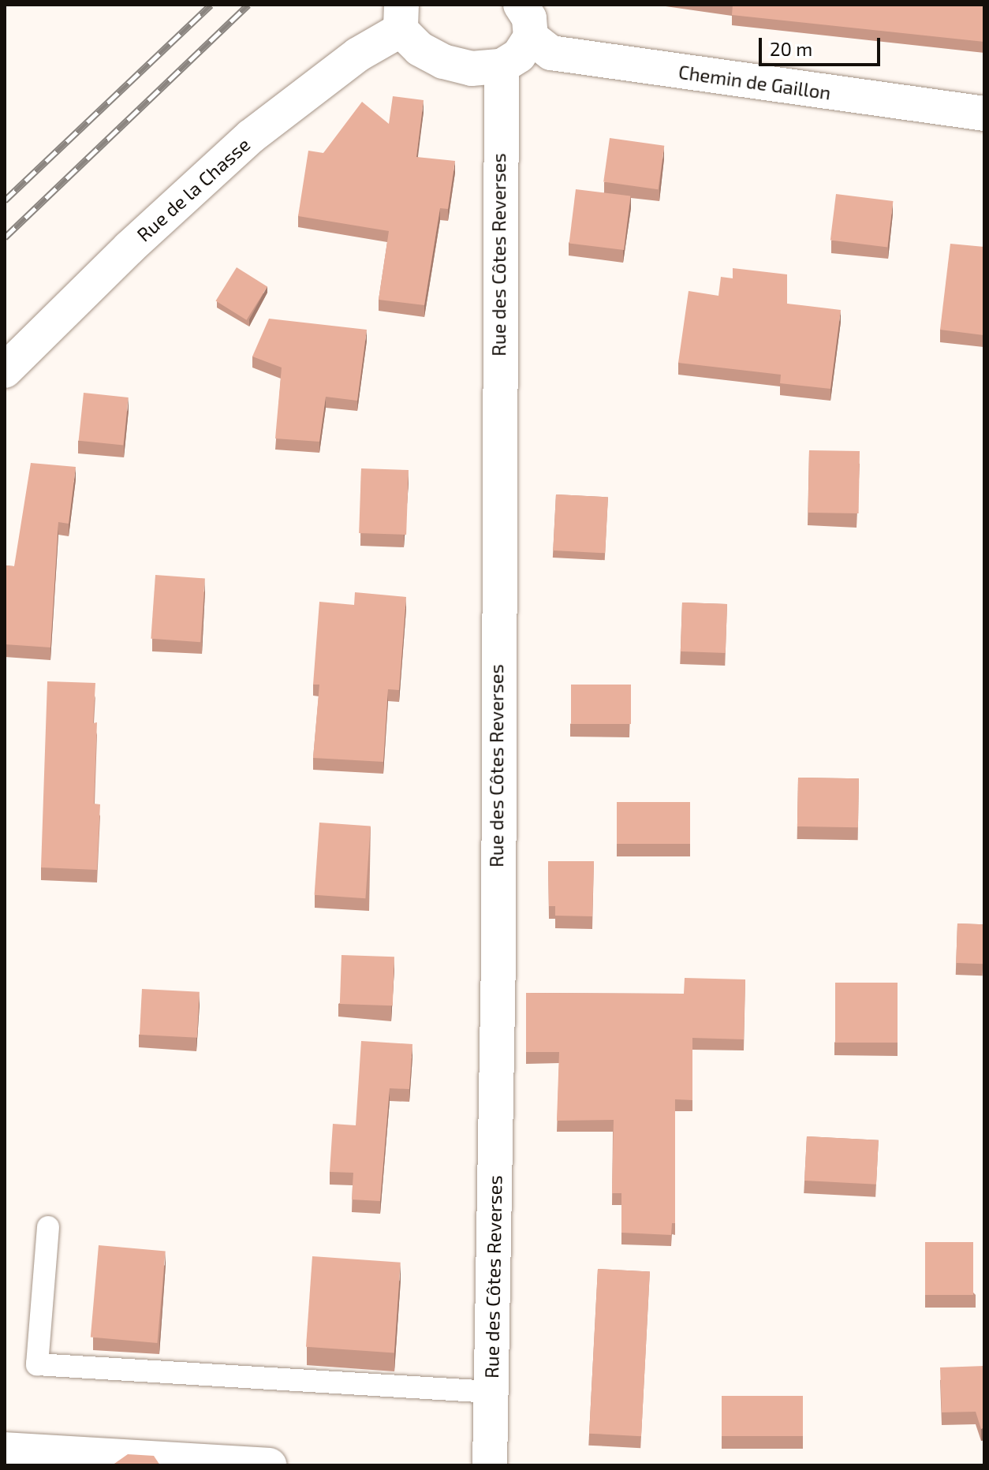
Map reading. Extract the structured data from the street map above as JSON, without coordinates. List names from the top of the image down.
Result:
{
  "streets": {
    "street": ["Chemin de Gaillon", "Rue de la Chasse", "Rue des Côtes Reverses"]
  },
  "scale_bar": "20 m"
}
